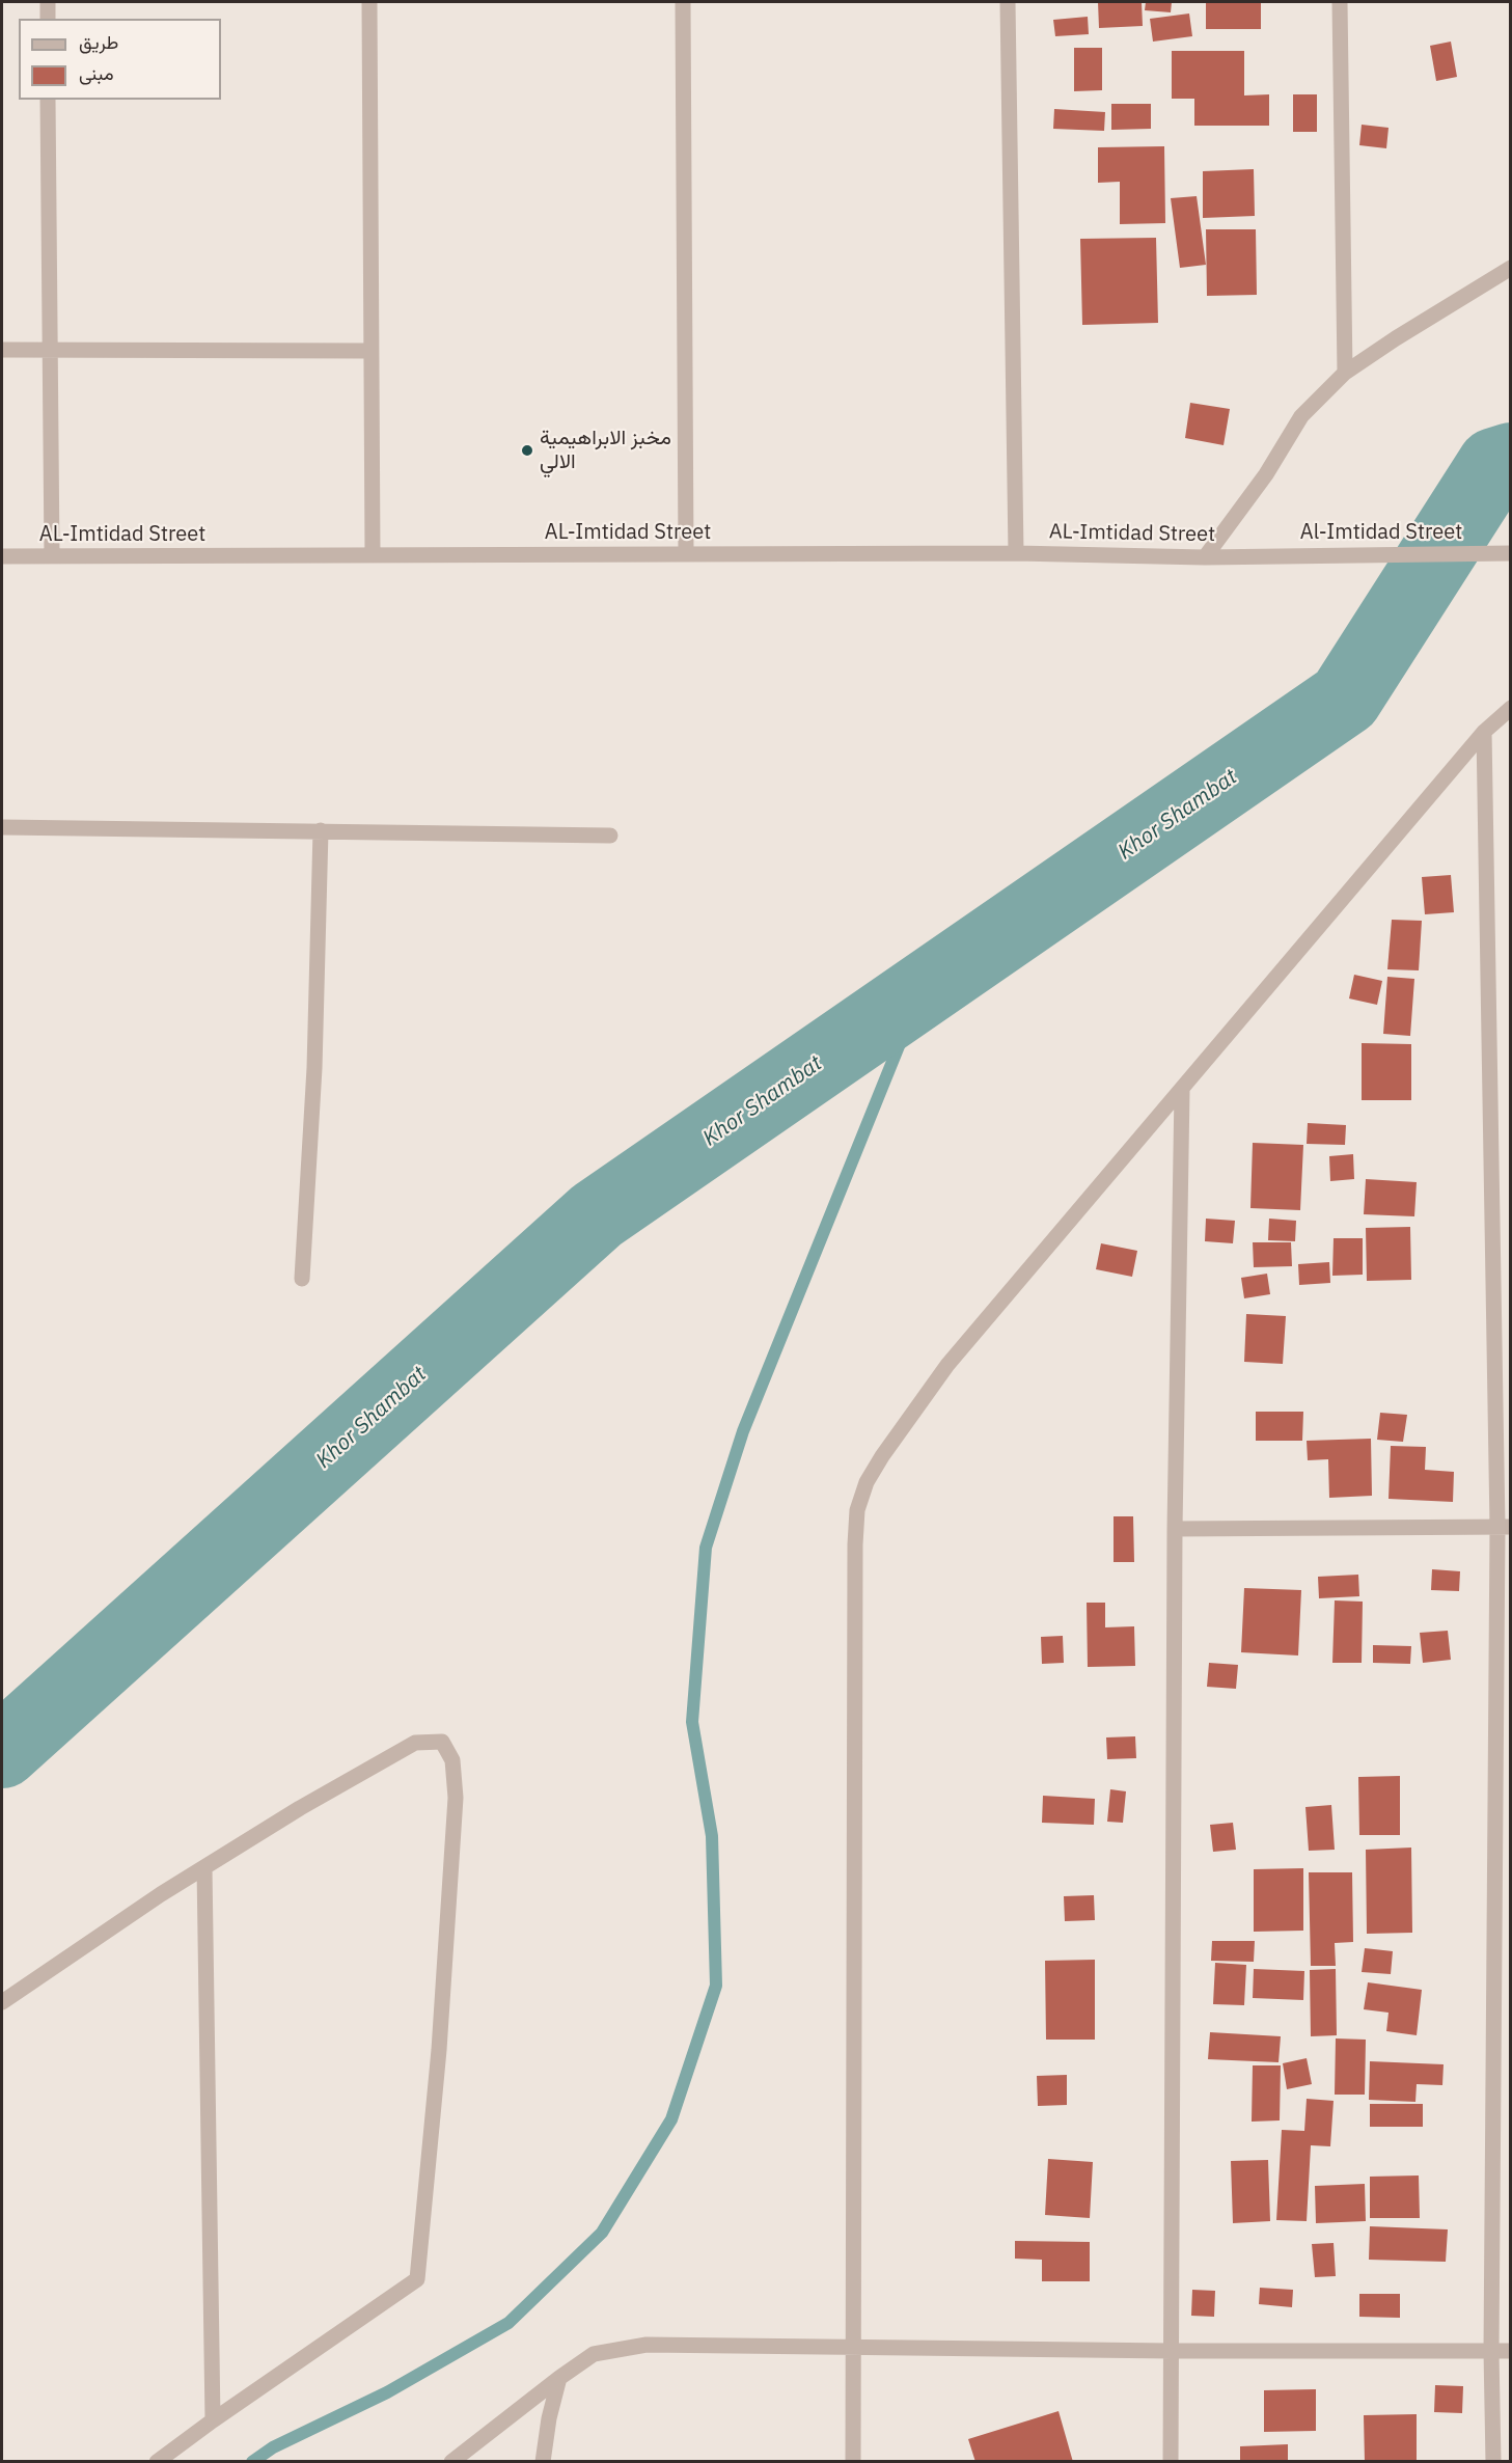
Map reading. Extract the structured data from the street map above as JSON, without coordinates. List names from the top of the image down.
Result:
{
  "streets": {
    "street": ["AL-Imtidad Street", "Al-Imtidad Street"]
  },
  "crossings": [
    ["AL-Imtidad Street", "Al-Imtidad Street"]
  ],
  "water": ["Khor Shambat"],
  "places": ["مخبز الابراهيمية الالي"],
  "legend": ["طريق", "مبنى"]
}
